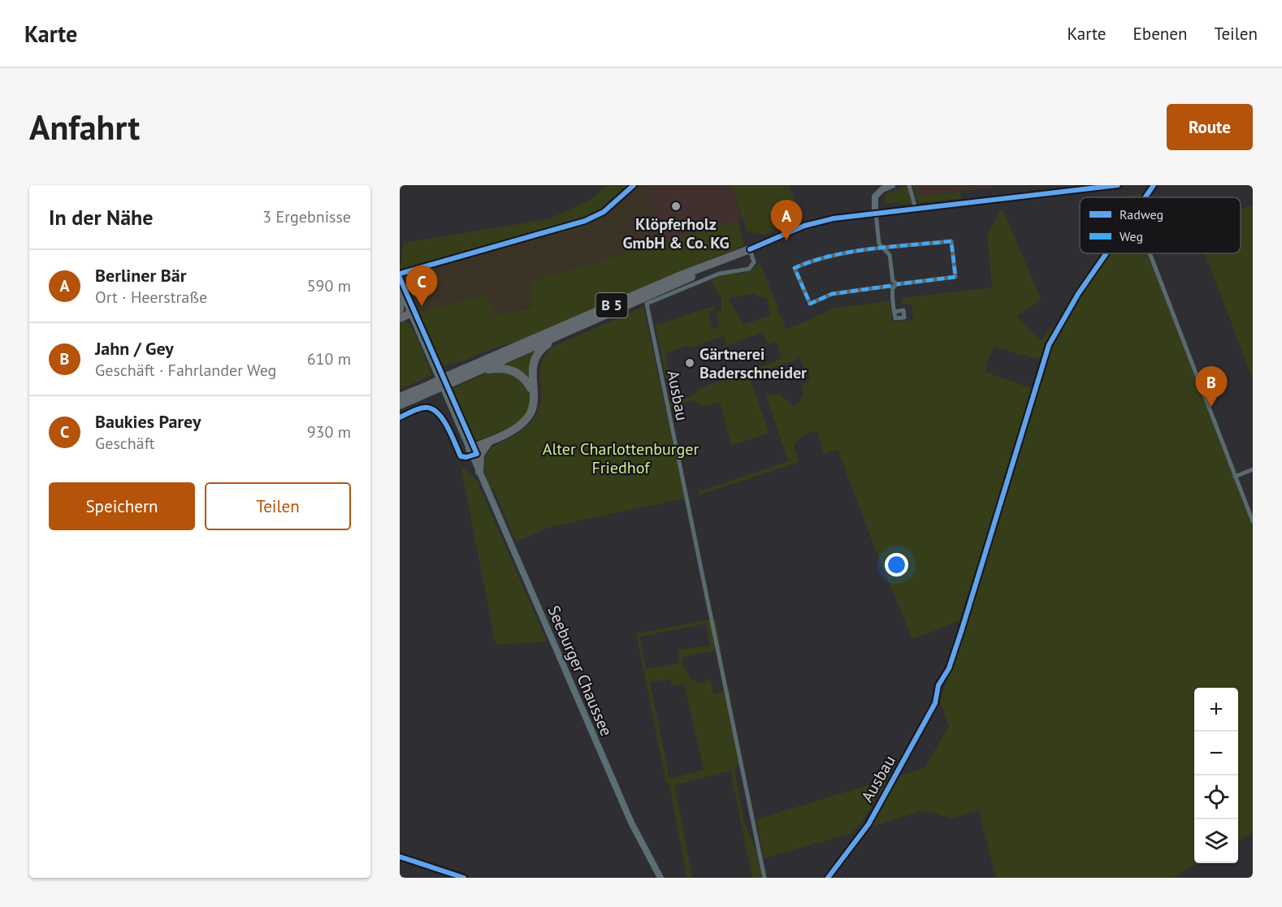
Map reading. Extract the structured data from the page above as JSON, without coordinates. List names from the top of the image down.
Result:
{
  "streets": {
    "highway": ["B 5"],
    "main road": ["Seeburger Chaussee"],
    "street": ["Ausbau"]
  },
  "crossings": [
    ["B 5", "Ausbau"]
  ],
  "parks": ["Alter Charlottenburger Friedhof"],
  "places": ["Klöpferholz GmbH & Co. KG", "Gärtnerei Baderschneider"],
  "legend": ["Radweg", "Weg"],
  "page": {
    "header": "Karte",
    "nav": ["Karte", "Ebenen", "Teilen"],
    "buttons": [
      "Route",
      ["Speichern", "Teilen"]
    ],
    "title": "Anfahrt",
    "heading": ["In der Nähe", "3 Ergebnisse"],
    "pins": ["A", "C", "B"],
    "list": [
      {
        "mark": "A",
        "name": "Berliner Bär",
        "note": "Ort · Heerstraße",
        "value": "590 m"
      },
      {
        "mark": "B",
        "name": "Jahn / Gey",
        "note": "Geschäft · Fahrlander Weg",
        "value": "610 m"
      },
      {
        "mark": "C",
        "name": "Baukies Parey",
        "note": "Geschäft",
        "value": "930 m"
      }
    ],
    "map_buttons": ["+", "−"]
  }
}
